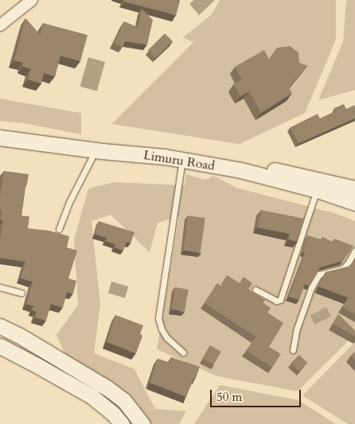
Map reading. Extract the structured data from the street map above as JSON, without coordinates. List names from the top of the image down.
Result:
{
  "streets": {
    "main road": ["Limuru Road"]
  },
  "scale_bar": "50 m"
}
